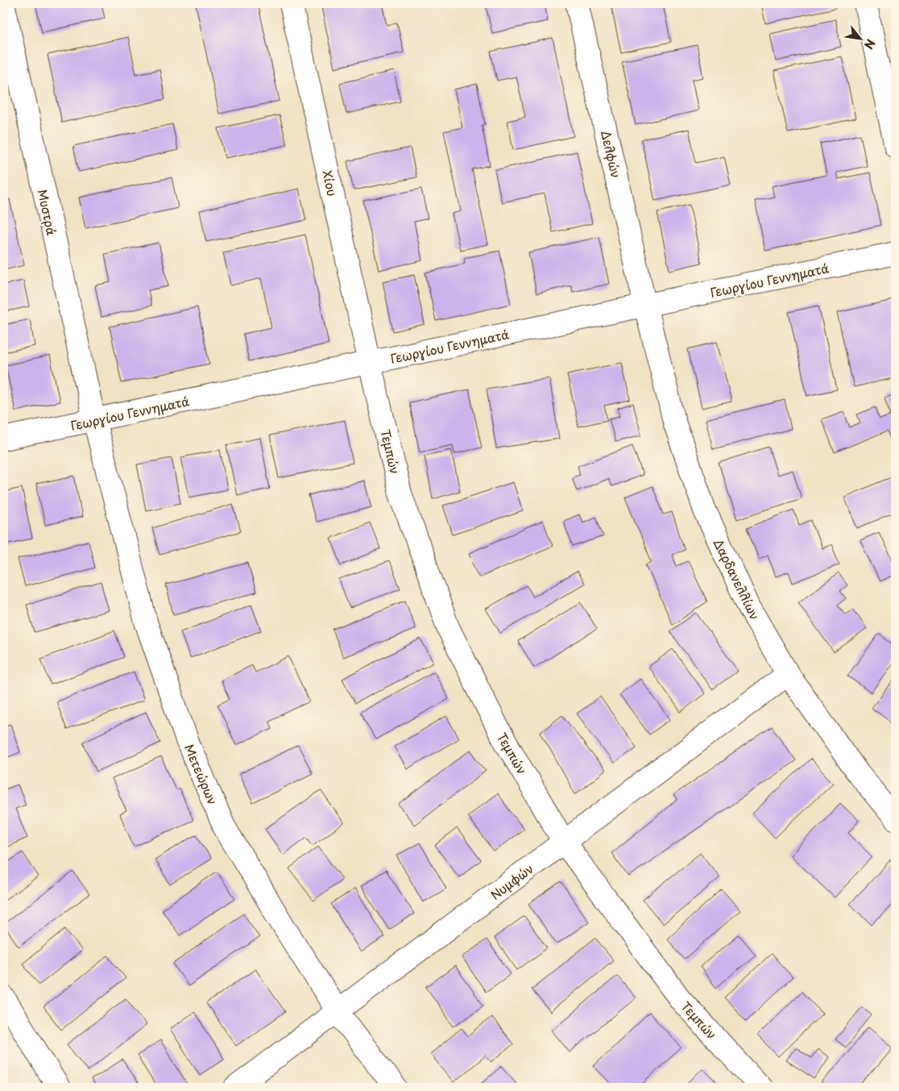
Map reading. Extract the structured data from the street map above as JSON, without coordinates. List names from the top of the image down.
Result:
{
  "streets": {
    "street": [
      "Δελφών",
      "Χίου",
      "Μυστρά",
      "Γεωργίου Γεννηματά",
      "Τεμπών",
      "Δαρδανελλίων",
      "Μετεώρων",
      "Νυμφών"
    ]
  },
  "crossings": [
    ["Δελφών", "Γεωργίου Γεννηματά"],
    ["Δελφών", "Δαρδανελλίων"],
    ["Χίου", "Γεωργίου Γεννηματά"],
    ["Χίου", "Τεμπών"],
    ["Μυστρά", "Γεωργίου Γεννηματά"],
    ["Μυστρά", "Μετεώρων"],
    ["Γεωργίου Γεννηματά", "Τεμπών"],
    ["Γεωργίου Γεννηματά", "Δαρδανελλίων"],
    ["Γεωργίου Γεννηματά", "Μετεώρων"],
    ["Τεμπών", "Νυμφών"],
    ["Δαρδανελλίων", "Νυμφών"],
    ["Μετεώρων", "Νυμφών"]
  ],
  "north": "bottom right"
}
